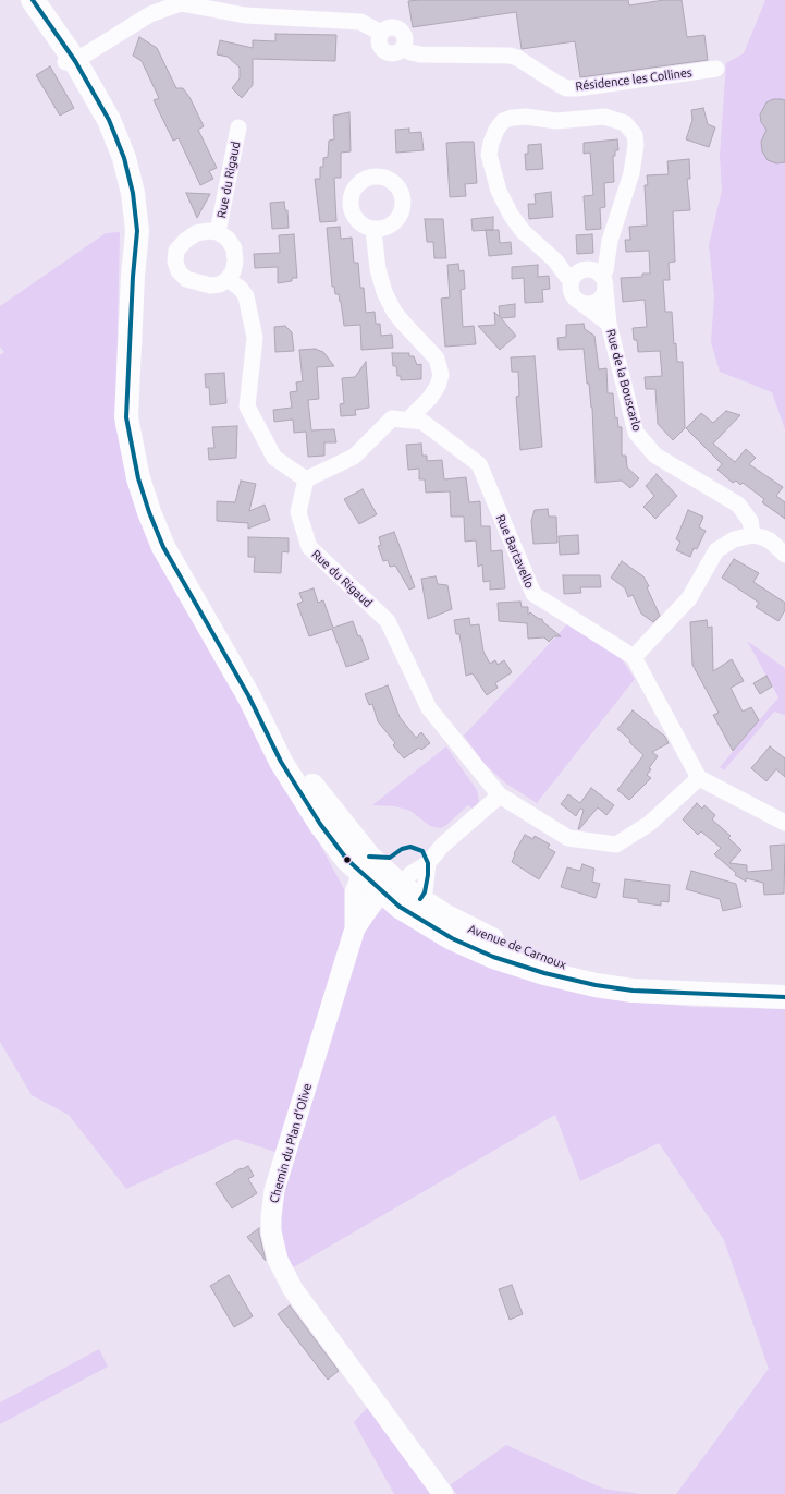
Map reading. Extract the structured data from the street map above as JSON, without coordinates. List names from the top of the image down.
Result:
{
  "streets": {
    "main road": ["Avenue de Carnoux"],
    "street": [
      "Résidence les Collines",
      "Rue du Rigaud",
      "Rue de la Bouscarlo",
      "Rue Bartavello",
      "Chemin du Plan d'Olive"
    ]
  },
  "crossings": [
    ["Résidence les Collines", "Avenue de Carnoux"],
    ["Avenue de Carnoux", "Chemin du Plan d'Olive"]
  ]
}
